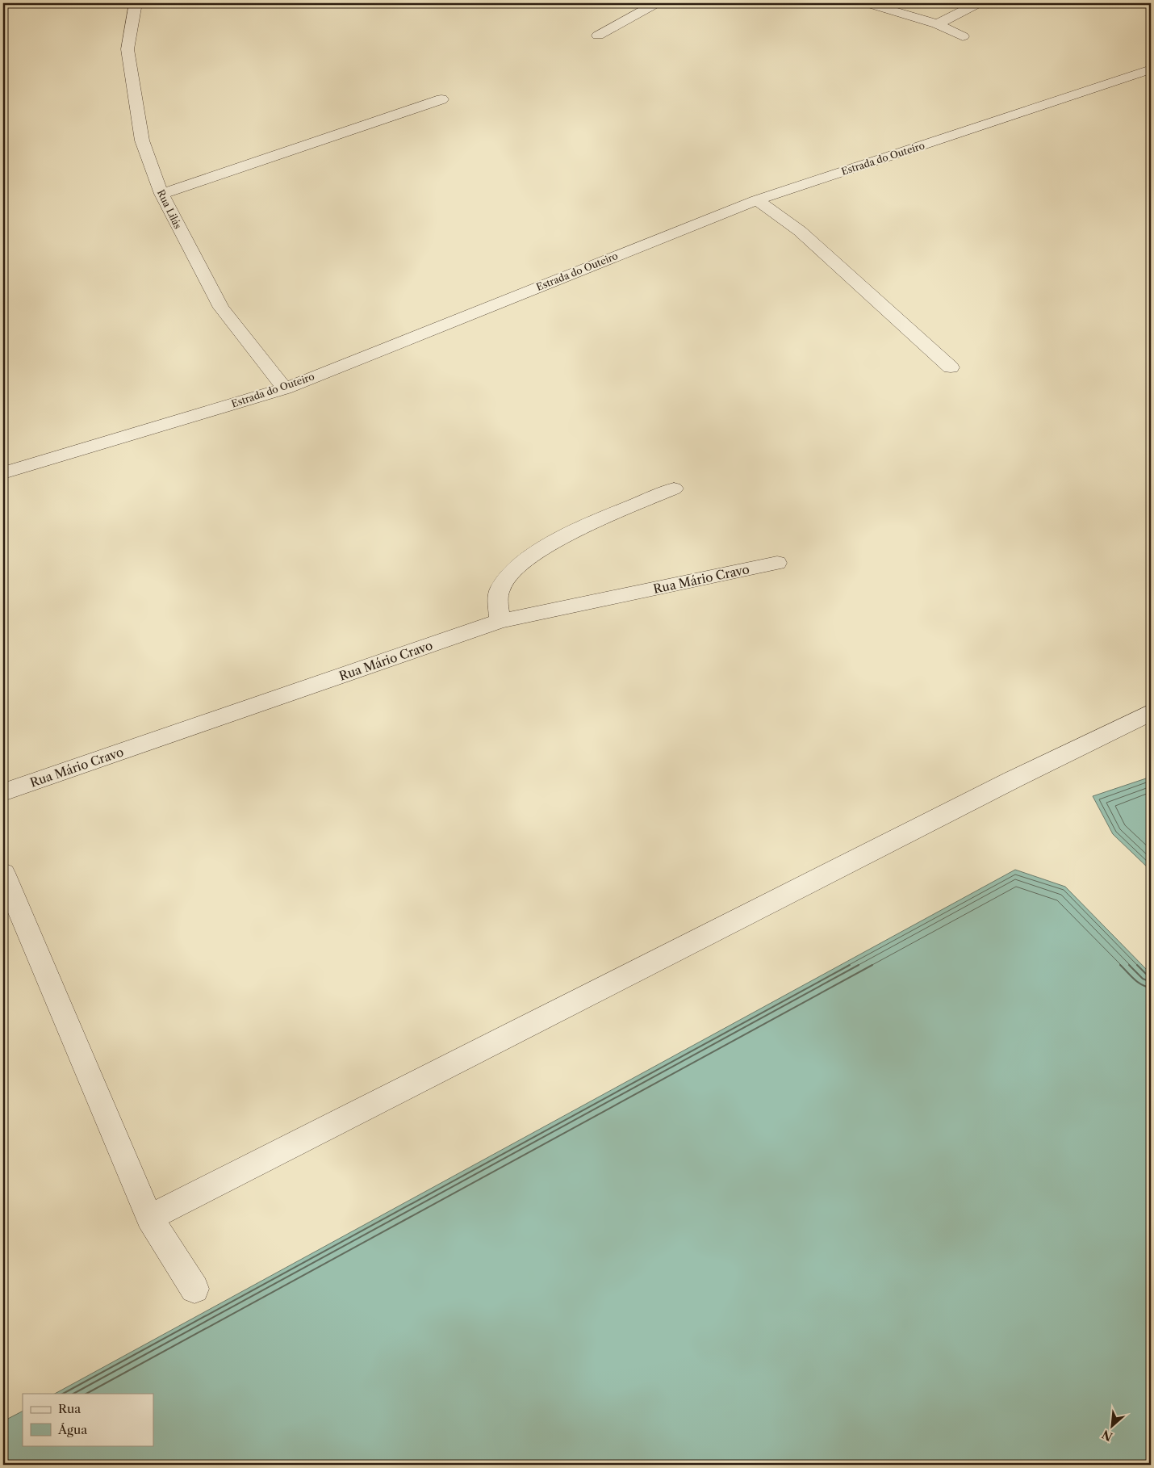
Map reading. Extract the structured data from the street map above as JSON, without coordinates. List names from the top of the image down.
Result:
{
  "streets": {
    "street": ["Estrada do Outeiro", "Rua Lilás", "Rua Mário Cravo"]
  },
  "crossings": [
    ["Estrada do Outeiro", "Rua Lilás"]
  ],
  "legend": ["Rua", "Água"],
  "north": "bottom left"
}
